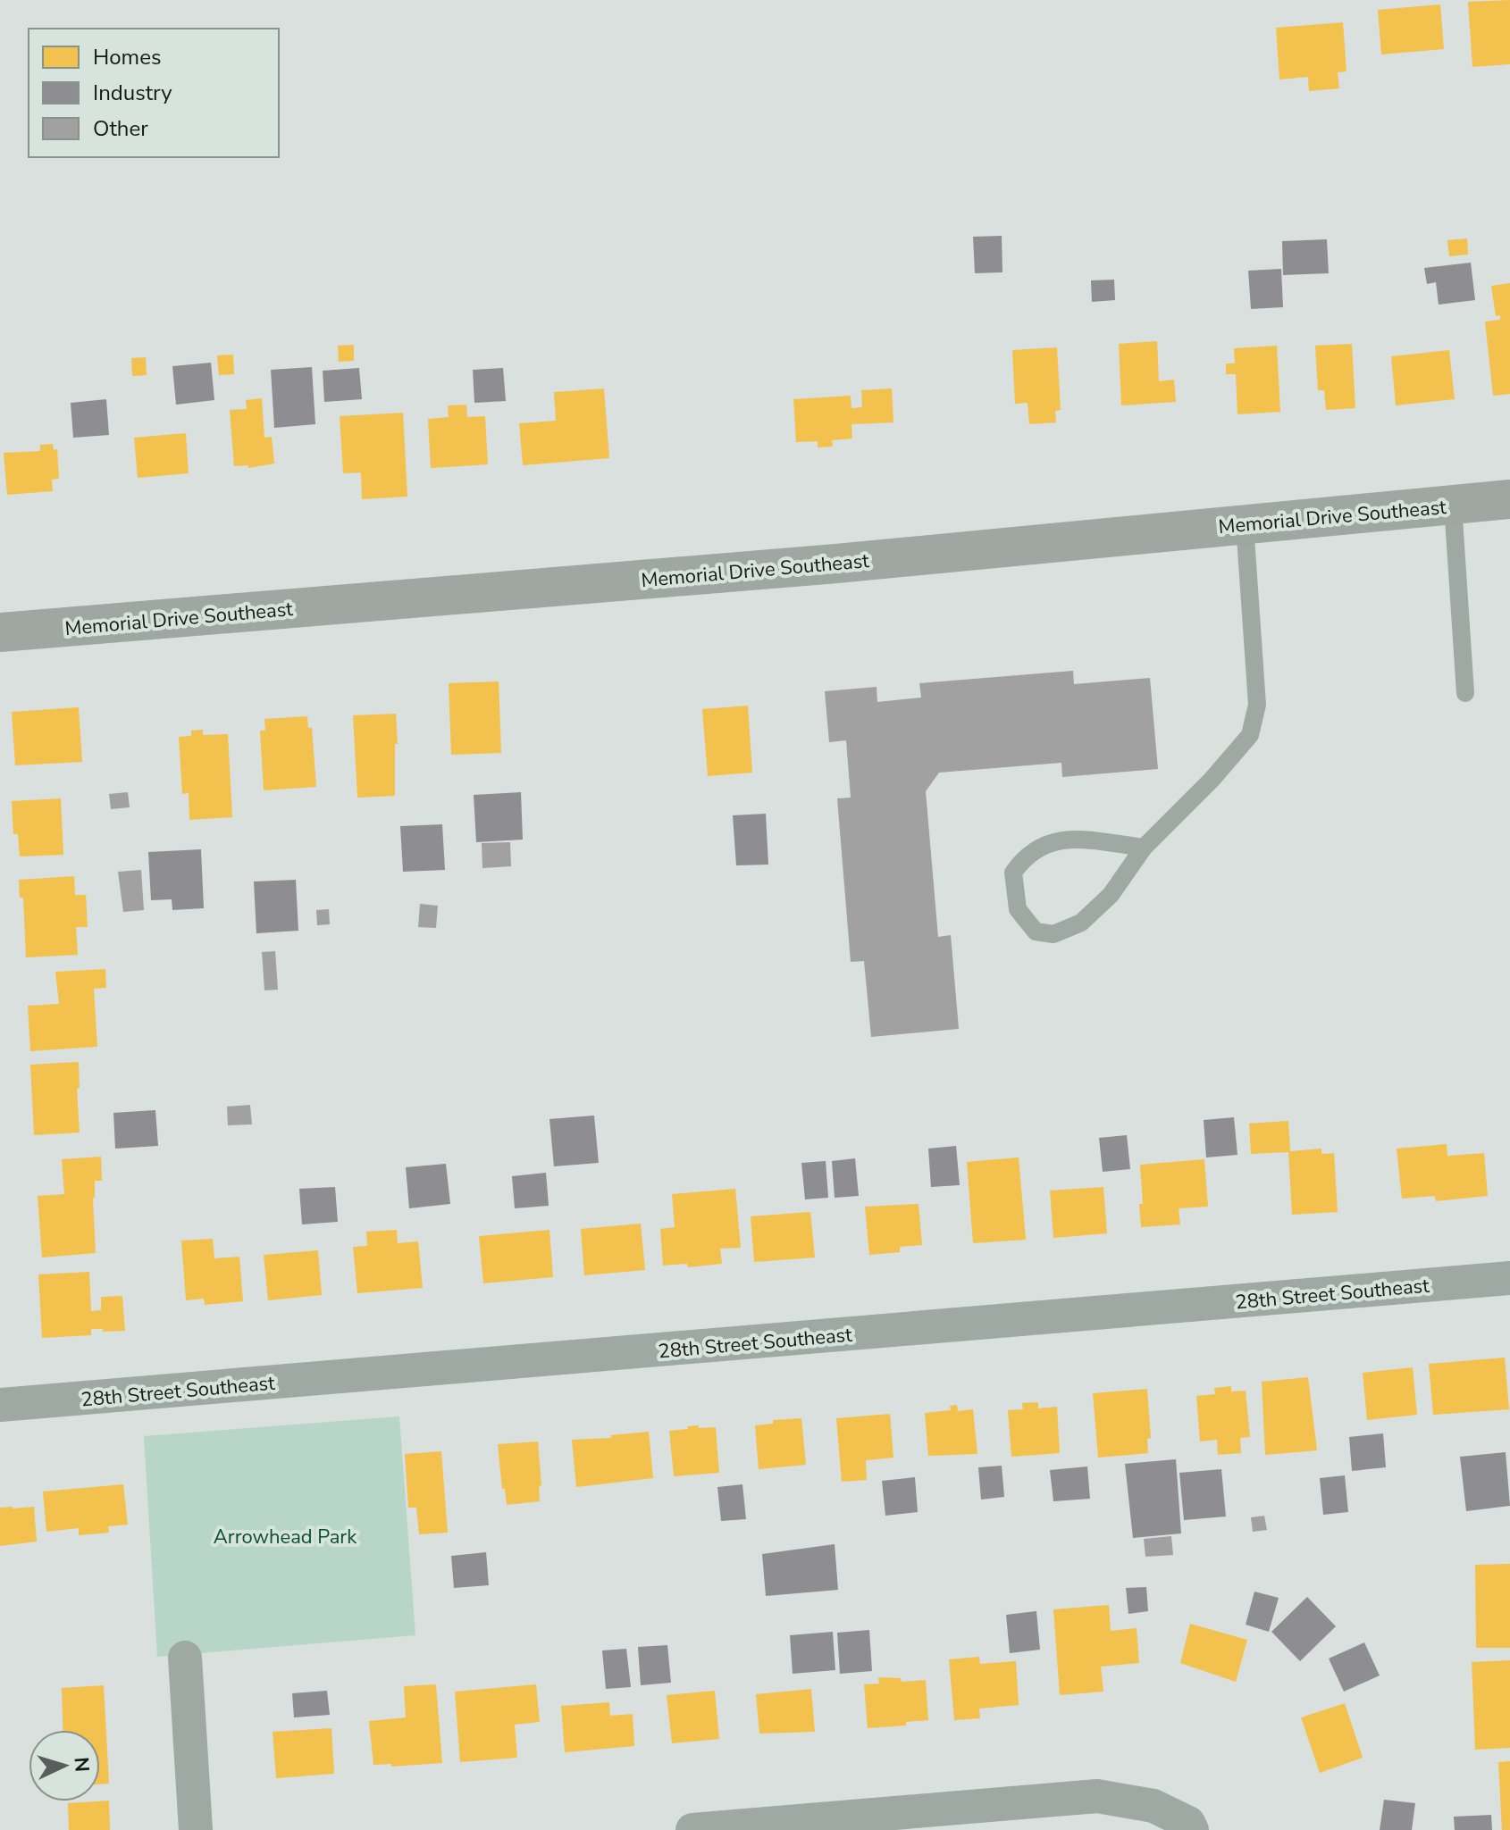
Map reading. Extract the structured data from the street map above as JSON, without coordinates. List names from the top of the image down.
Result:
{
  "streets": {
    "street": ["Memorial Drive Southeast", "28th Street Southeast"]
  },
  "parks": ["Arrowhead Park"],
  "legend": ["Homes", "Industry", "Other"],
  "north": "right"
}
